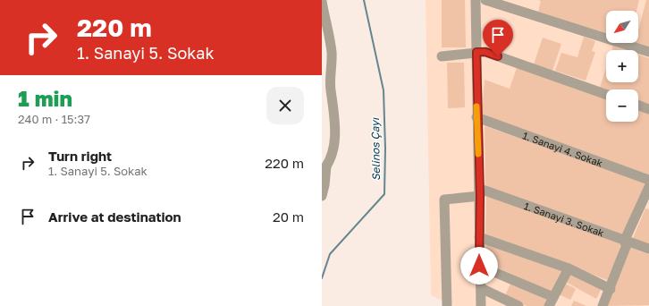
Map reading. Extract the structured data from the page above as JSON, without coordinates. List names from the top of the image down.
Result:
{
  "streets": {
    "street": ["1. Sanayi 4. Sokak", "1. Sanayi 3. Sokak"]
  },
  "water": ["Selinos Çayı"],
  "north": "bottom left",
  "page": {
    "turn": ["220 m", "1. Sanayi 5. Sokak"],
    "map_buttons": ["+", "−"],
    "heading": ["1 min", "240 m · 15:37"],
    "list": [
      {
        "name": "Turn right",
        "note": "1. Sanayi 5. Sokak",
        "value": "220 m"
      },
      {
        "name": "Arrive at destination",
        "value": "20 m"
      }
    ]
  }
}
